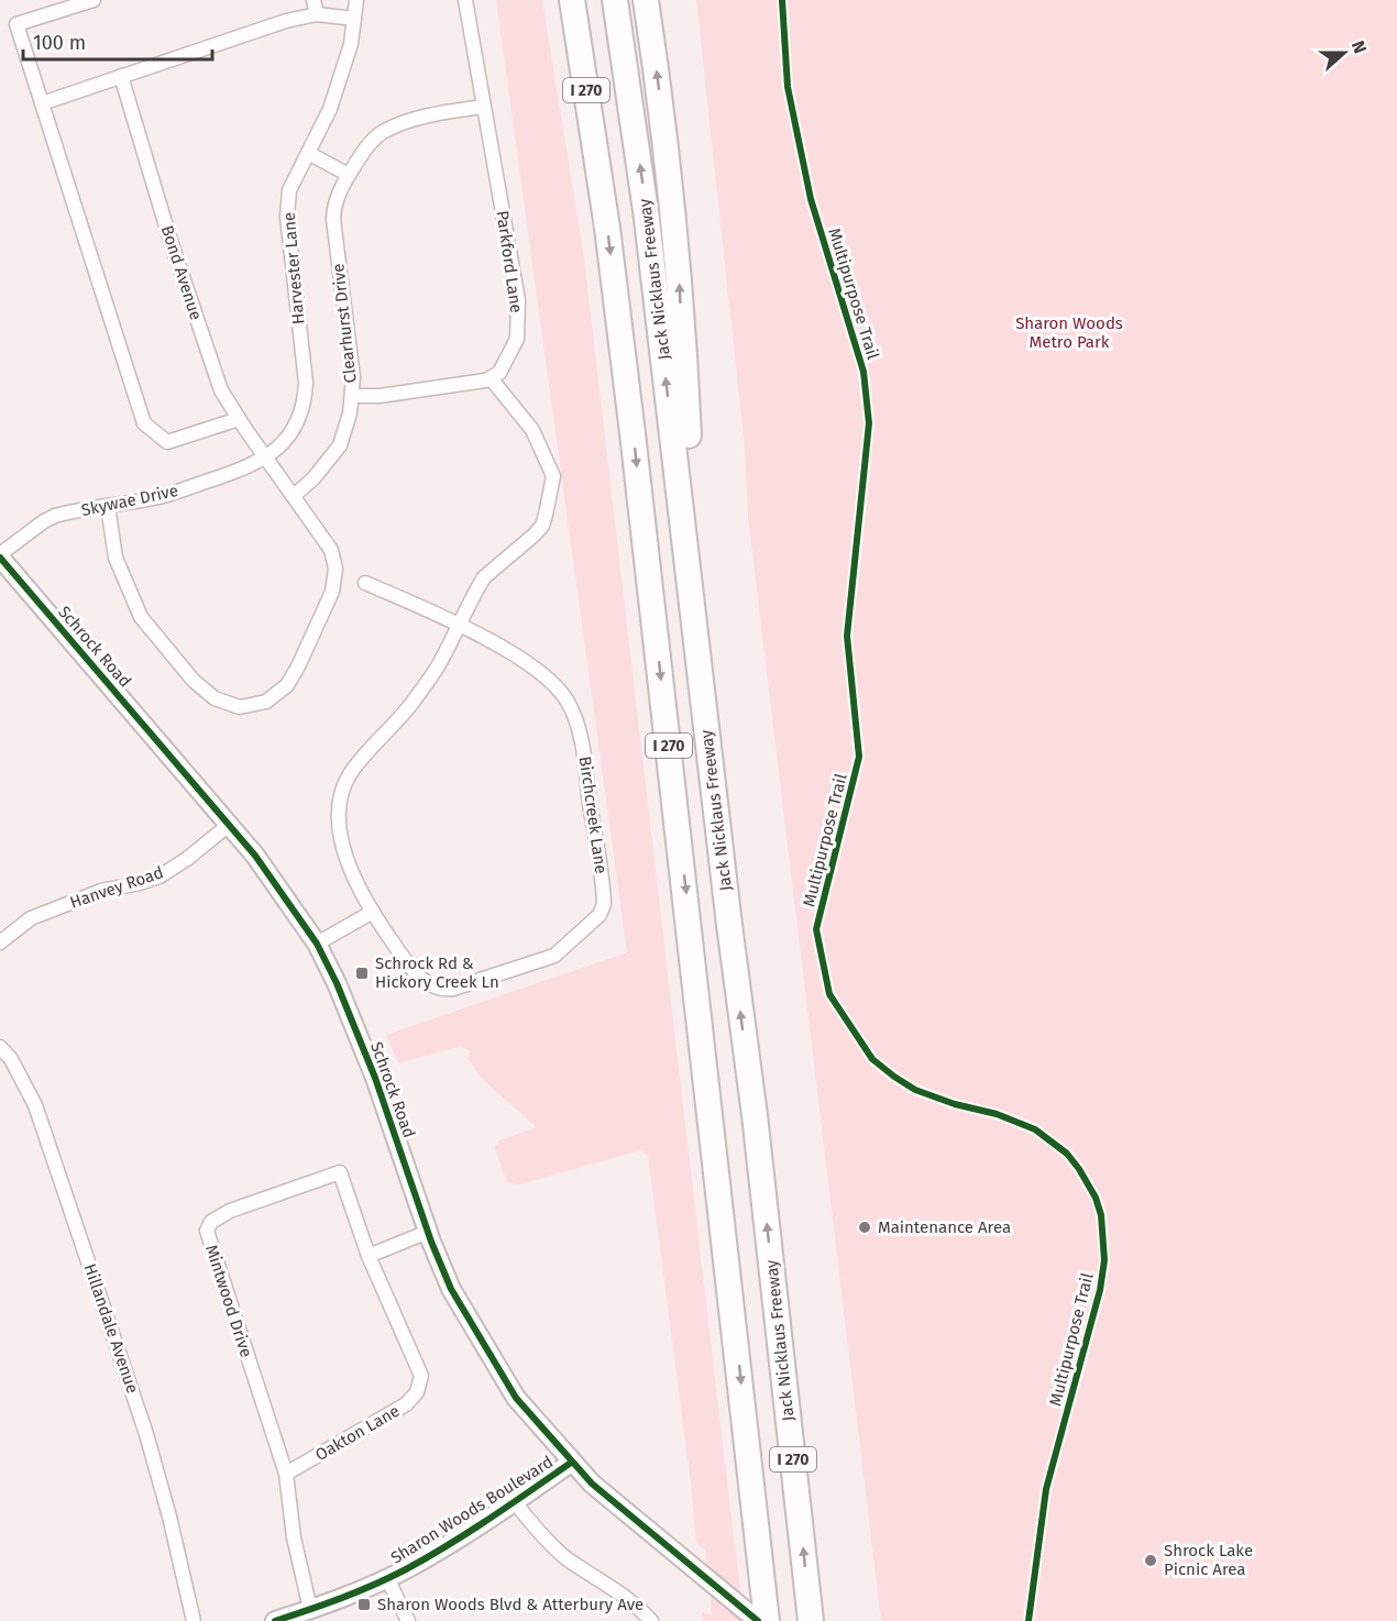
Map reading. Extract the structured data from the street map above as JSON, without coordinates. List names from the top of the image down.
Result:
{
  "streets": {
    "highway": ["I 270", "Jack Nicklaus Freeway"],
    "main road": ["Schrock Road", "Sharon Woods Boulevard"],
    "street": [
      "Parkford Lane",
      "Harvester Lane",
      "Bond Avenue",
      "Clearhurst Drive",
      "Skywae Drive",
      "Birchcreek Lane",
      "Hanvey Road",
      "Mintwood Drive",
      "Hillandale Avenue",
      "Oakton Lane"
    ],
    "cycle path": ["Multipurpose Trail"]
  },
  "crossings": [
    ["Parkford Lane", "Clearhurst Drive"],
    ["Harvester Lane", "Bond Avenue"],
    ["Harvester Lane", "Clearhurst Drive"],
    ["Harvester Lane", "Skywae Drive"],
    ["Bond Avenue", "Clearhurst Drive"],
    ["Bond Avenue", "Skywae Drive"],
    ["Clearhurst Drive", "Skywae Drive"],
    ["Skywae Drive", "Schrock Road"],
    ["Schrock Road", "Hanvey Road"],
    ["Schrock Road", "Sharon Woods Boulevard"],
    ["Mintwood Drive", "Oakton Lane"]
  ],
  "parks": ["Sharon Woods Metro Park"],
  "places": {
    "transit": ["Schrock Rd & Hickory Creek Ln", "Sharon Woods Blvd & Atterbury Ave"],
    "other": ["Maintenance Area", "Shrock Lake Picnic Area"]
  },
  "scale_bar": "100 m",
  "north": "right"
}
